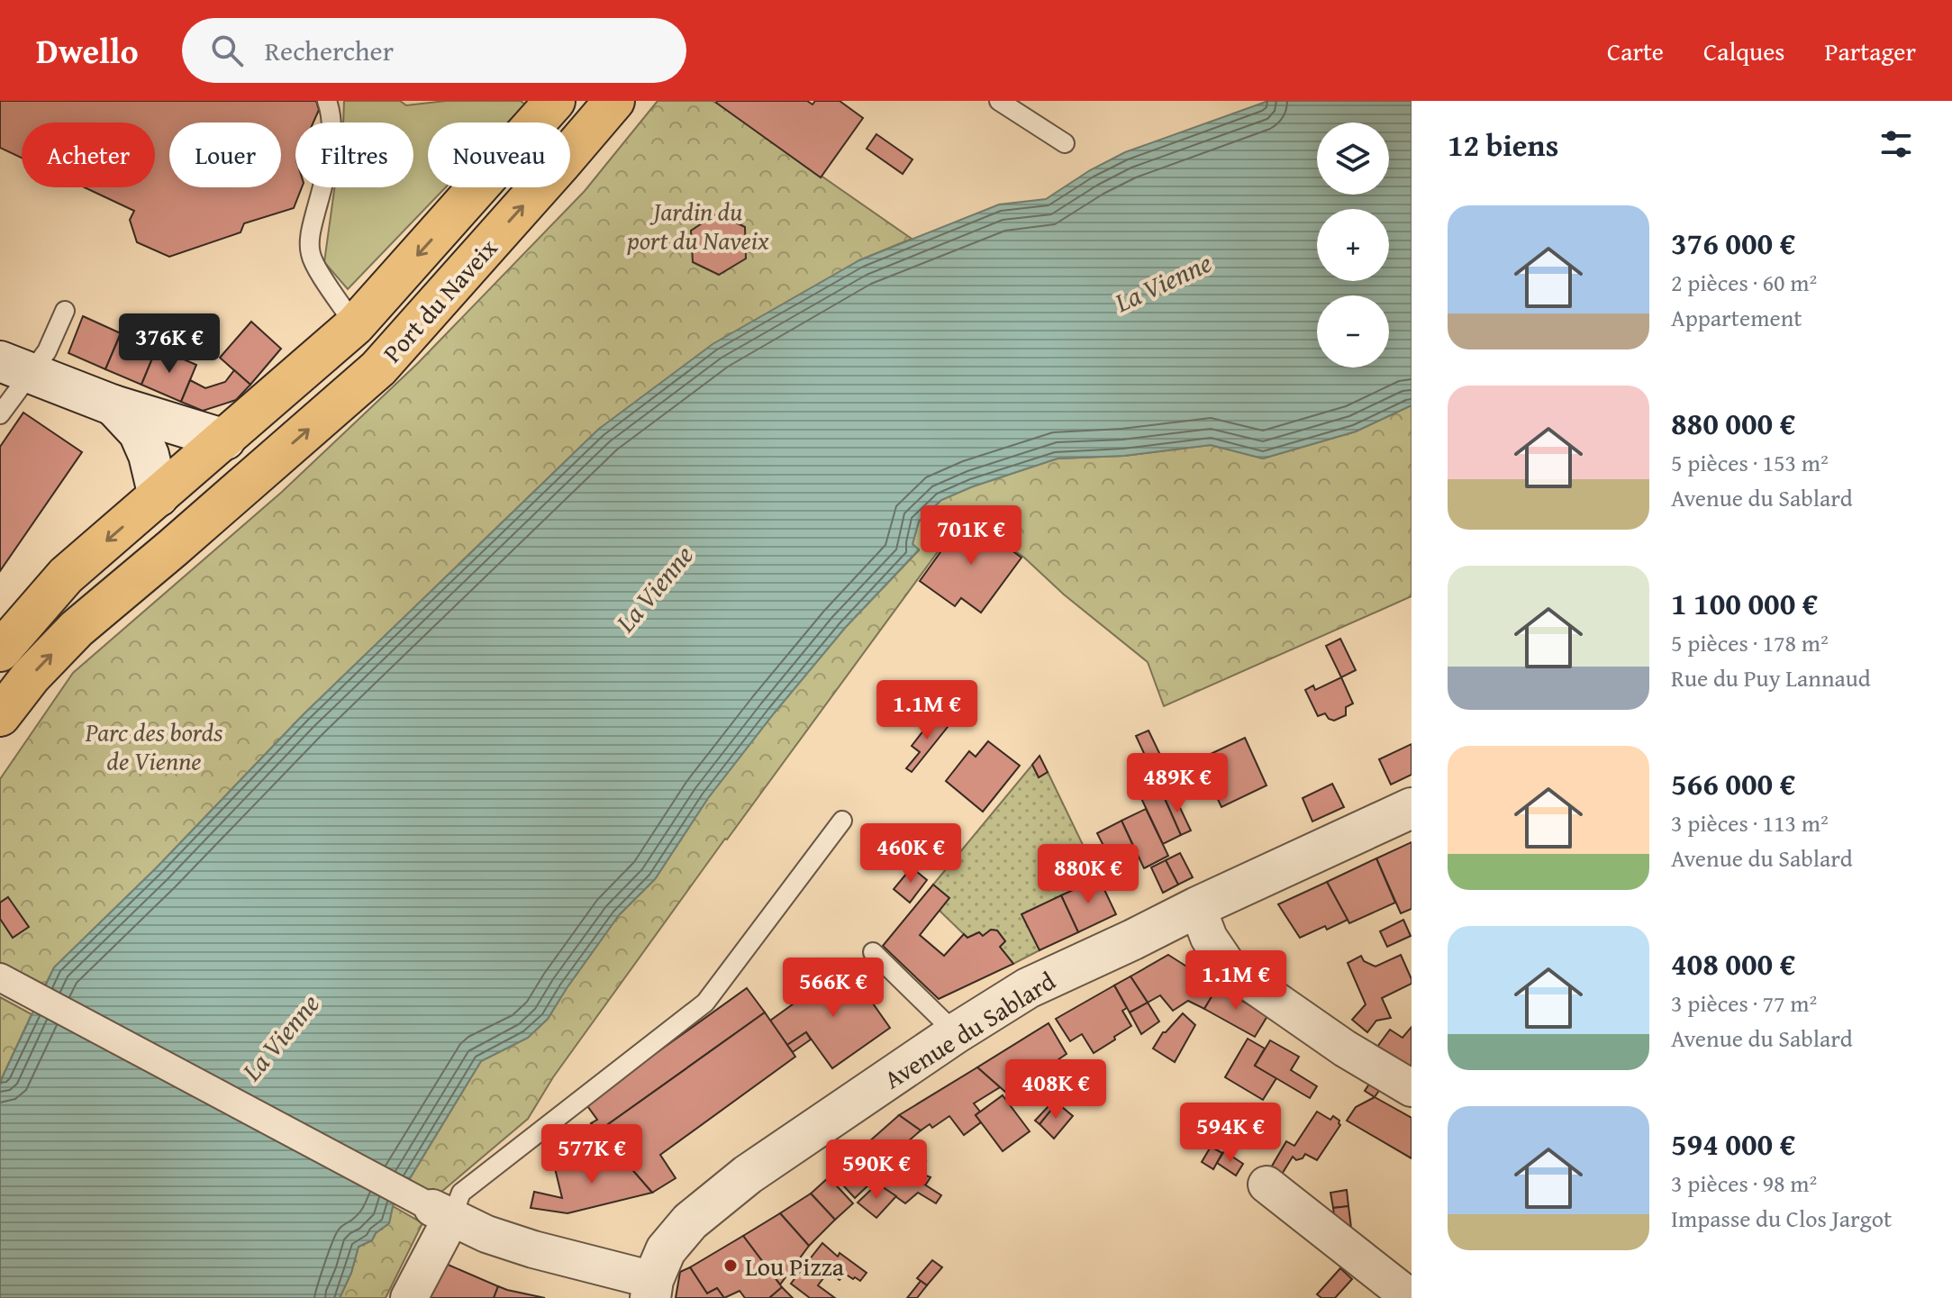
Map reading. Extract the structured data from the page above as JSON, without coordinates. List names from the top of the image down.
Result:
{
  "streets": {
    "main road": ["Port du Naveix"],
    "street": ["Avenue du Sablard"]
  },
  "water": ["La Vienne"],
  "parks": ["Jardin du port du Naveix", "Parc des bords de Vienne"],
  "places": ["Lou Pizza"],
  "page": {
    "header": "Dwello",
    "search": "Rechercher",
    "nav": ["Carte", "Calques", "Partager"],
    "heading": "12 biens",
    "map_buttons": ["+", "−"],
    "chip": [
      "Acheter",
      "Louer",
      "Filtres",
      "Nouveau"
    ],
    "list": [
      {
        "name": "376 000 €",
        "note": "2 pièces · 60 m² · Appartement"
      },
      {
        "name": "880 000 €",
        "note": "5 pièces · 153 m² · Avenue du Sablard"
      },
      {
        "name": "1 100 000 €",
        "note": "5 pièces · 178 m² · Rue du Puy Lannaud"
      },
      {
        "name": "566 000 €",
        "note": "3 pièces · 113 m² · Avenue du Sablard"
      },
      {
        "name": "408 000 €",
        "note": "3 pièces · 77 m² · Avenue du Sablard"
      },
      {
        "name": "594 000 €",
        "note": "3 pièces · 98 m² · Impasse du Clos Jargot"
      }
    ],
    "price": [
      "376K €",
      "701K €",
      "1.1M €",
      "489K €",
      "460K €",
      "880K €",
      "1.1M €",
      "566K €",
      "408K €",
      "594K €",
      "577K €",
      "590K €"
    ]
  }
}
